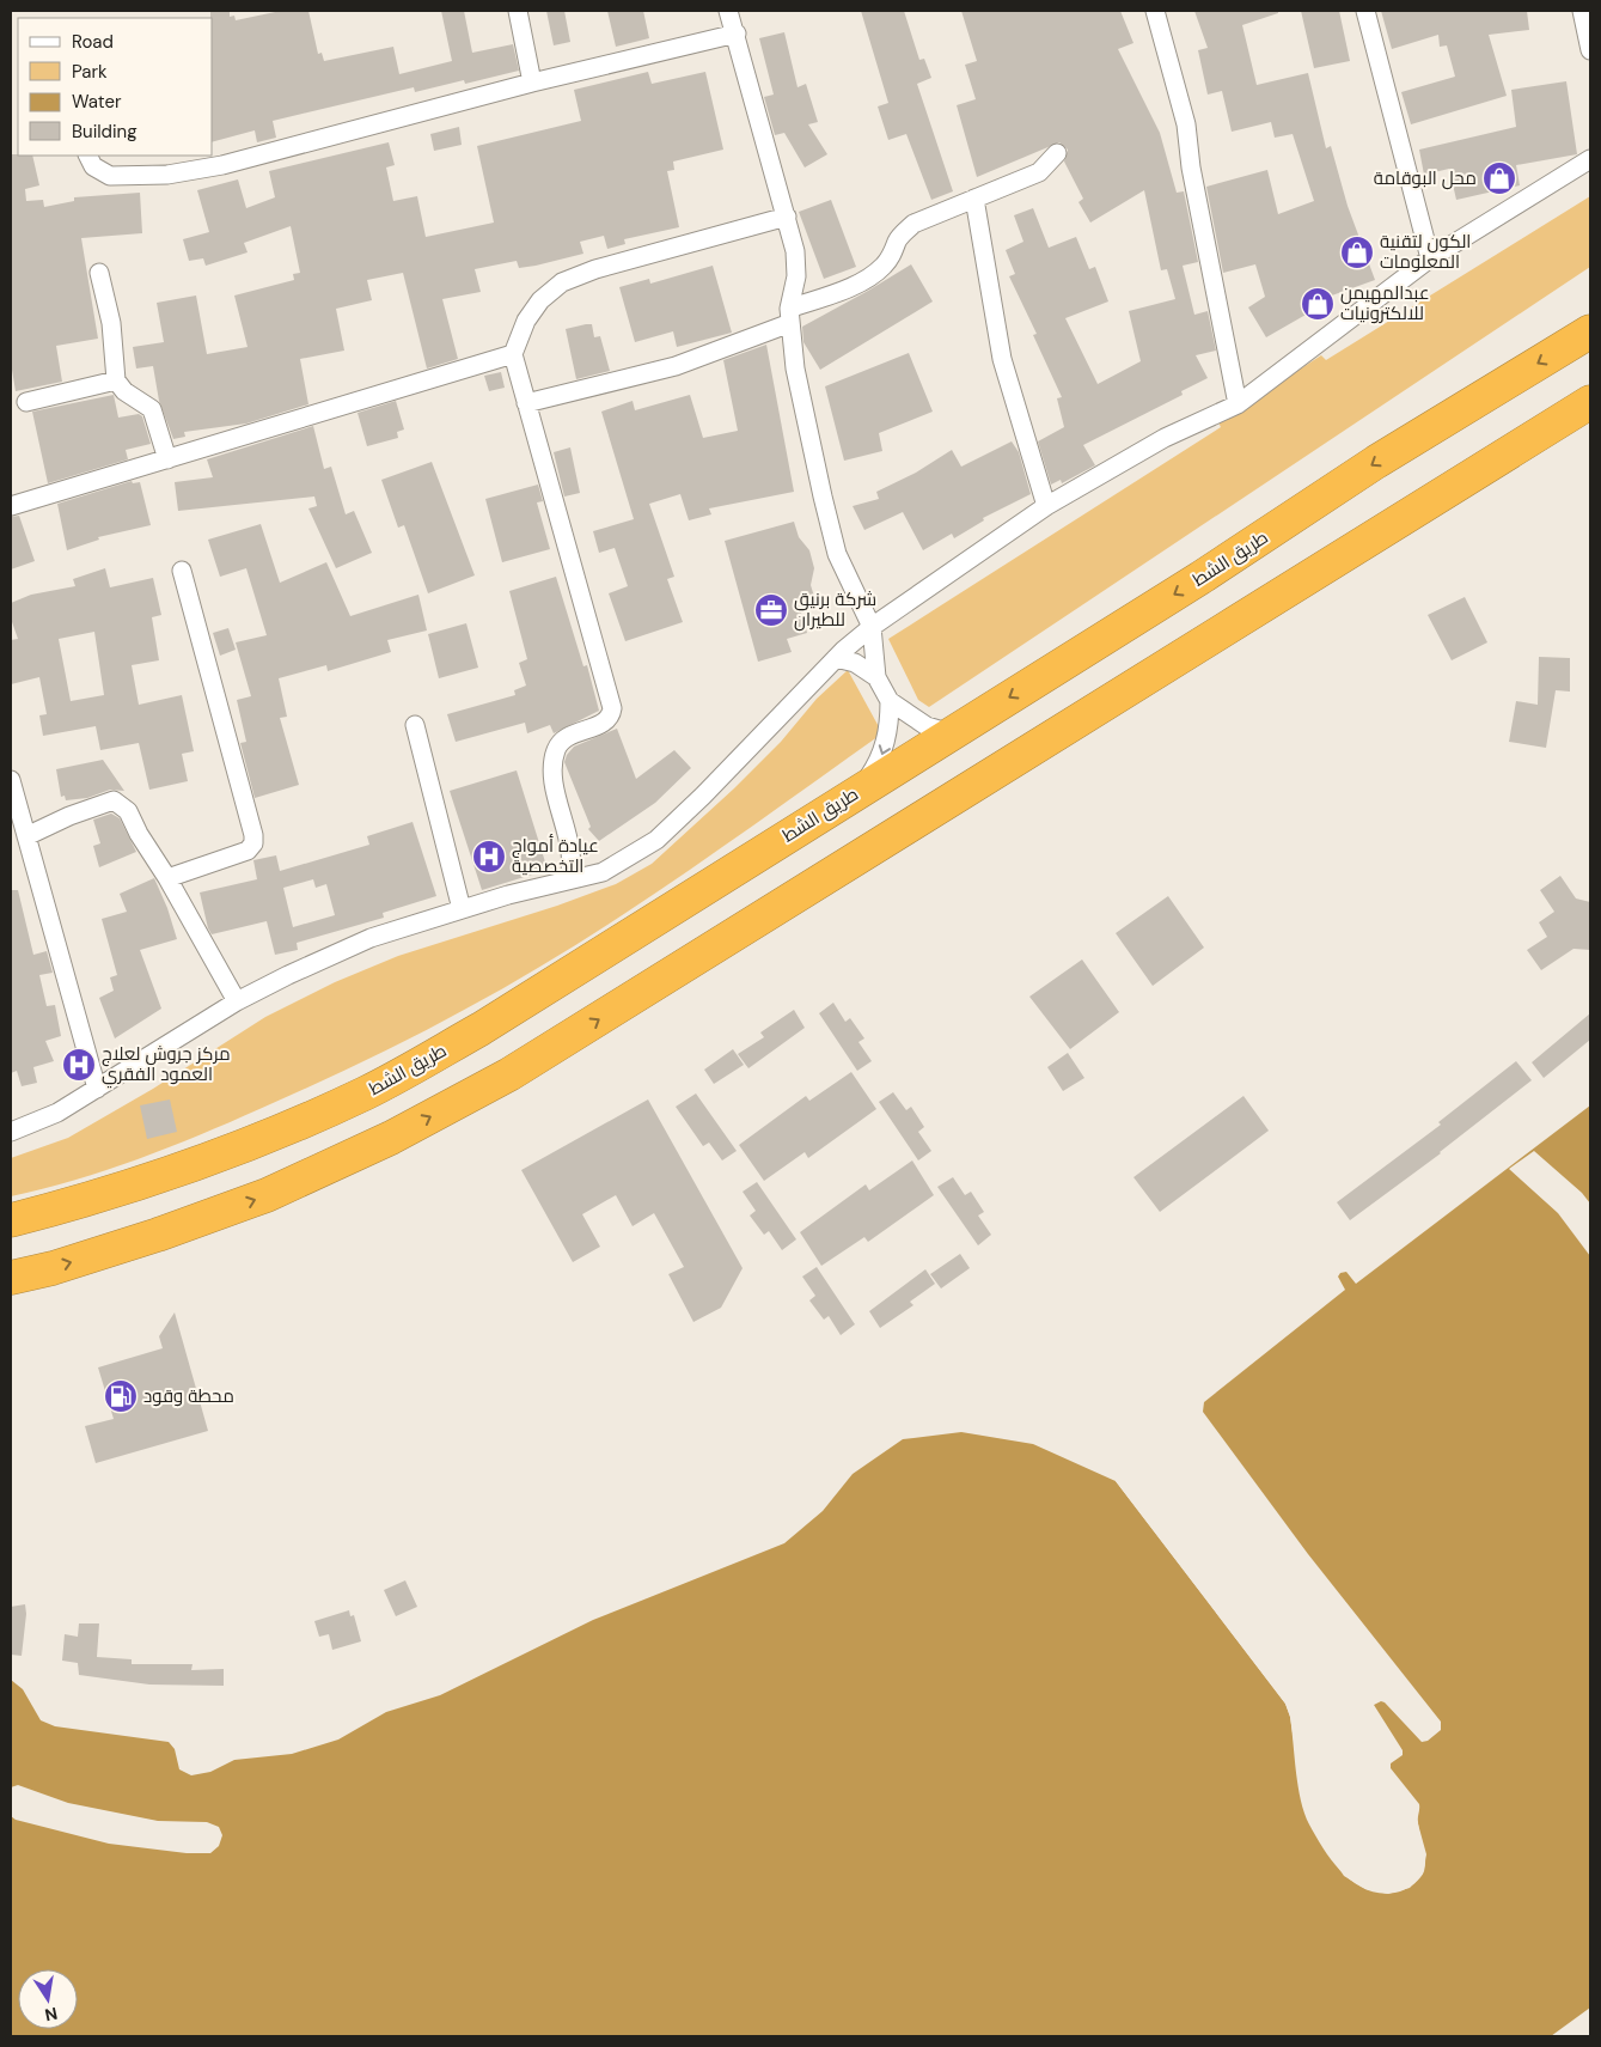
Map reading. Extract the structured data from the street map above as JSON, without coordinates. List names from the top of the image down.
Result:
{
  "streets": {
    "highway": ["طريق الشط"]
  },
  "places": {
    "shop": ["محل البوقامة", "الكون لتقنية المعلومات", "عبدالمهيمن للالكترونيات"],
    "office": ["شركة برنيق للطيران"],
    "hospital": ["عيادة أمواج التخصصية", "مركز جروش لعلاج العمود الفقري"],
    "fuel station": ["محطة وقود"]
  },
  "legend": [
    "Road",
    "Park",
    "Water",
    "Building"
  ],
  "north": "bottom"
}
